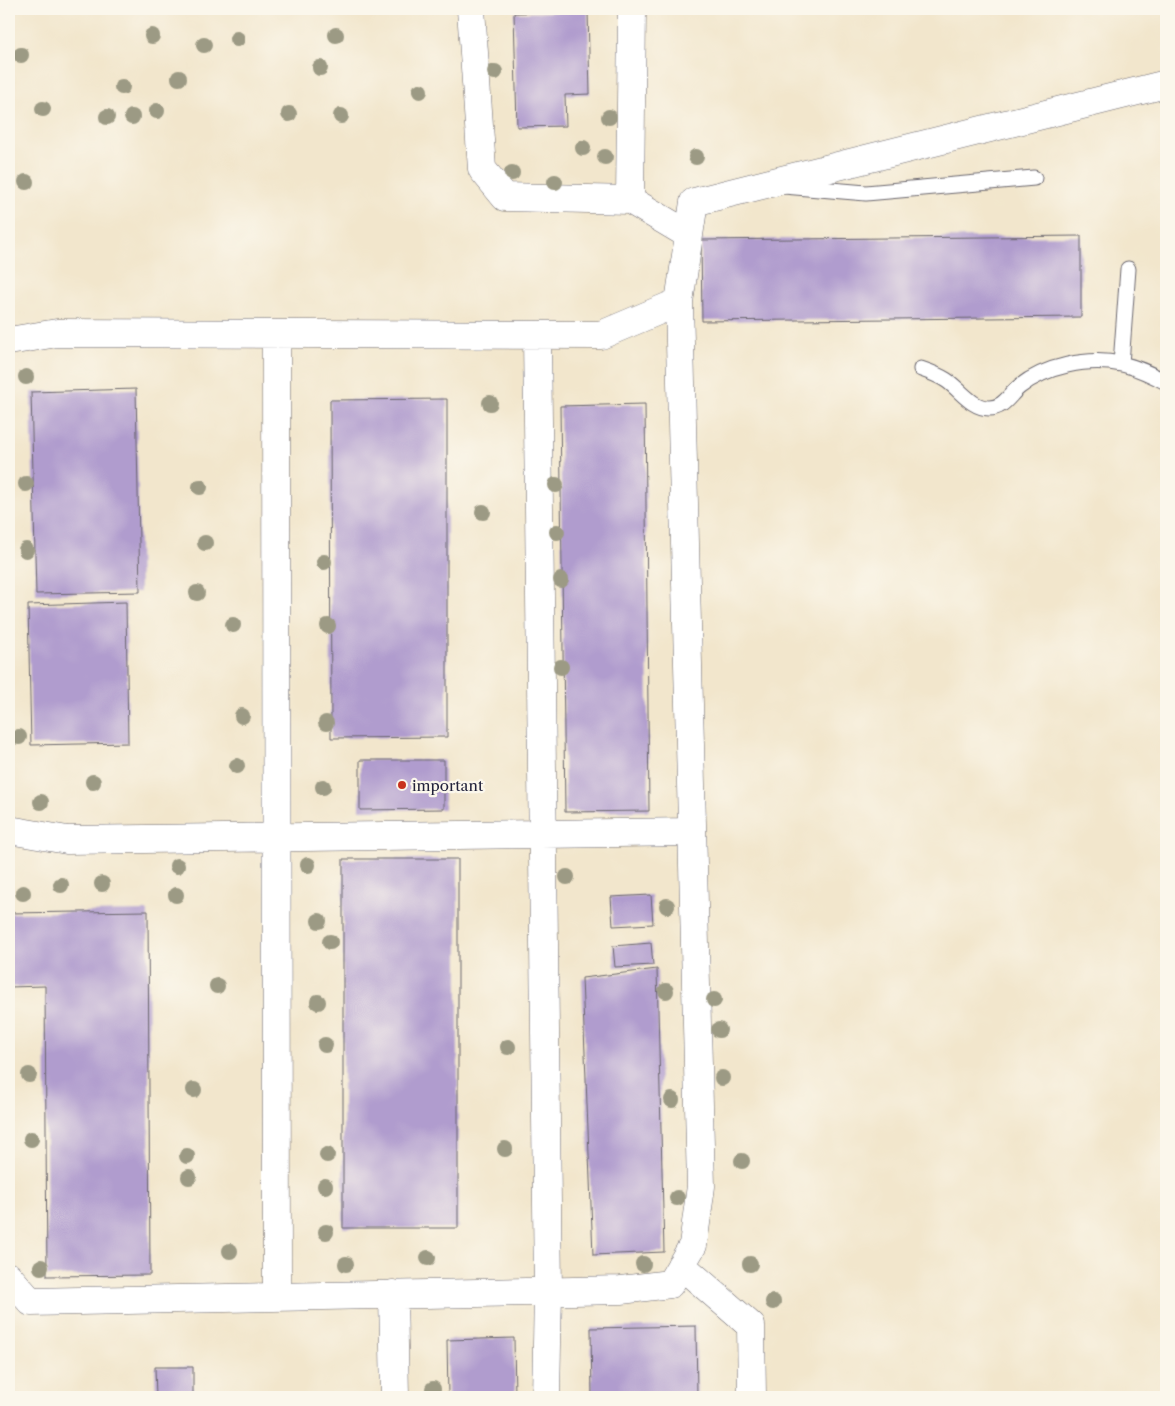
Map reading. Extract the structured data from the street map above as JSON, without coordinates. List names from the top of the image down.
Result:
{
  "places": ["important"]
}
